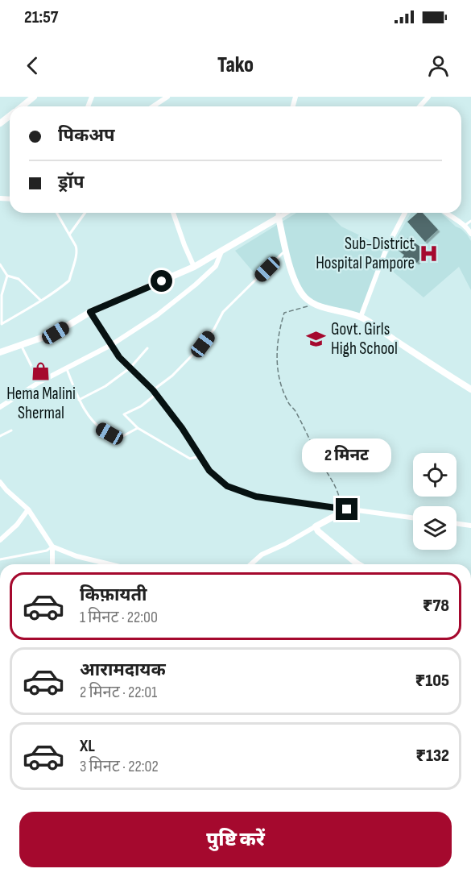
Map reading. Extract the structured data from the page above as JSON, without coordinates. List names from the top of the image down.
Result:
{
  "places": {
    "hospital": ["Sub-District Hospital Pampore"],
    "school or university": ["Govt. Girls High School"],
    "shop": ["Hema Malini Shermal"]
  },
  "page": {
    "status": "21:57",
    "header": "Tako",
    "banner": ["पिकअप", "ड्रॉप"],
    "bubble": "2 मिनट",
    "list": [
      {
        "name": "किफ़ायती",
        "note": "1 मिनट · 22:00",
        "value": "₹78"
      },
      {
        "name": "आरामदायक",
        "note": "2 मिनट · 22:01",
        "value": "₹105"
      },
      {
        "name": "XL",
        "note": "3 मिनट · 22:02",
        "value": "₹132"
      }
    ],
    "buttons": "पुष्टि करें"
  }
}
